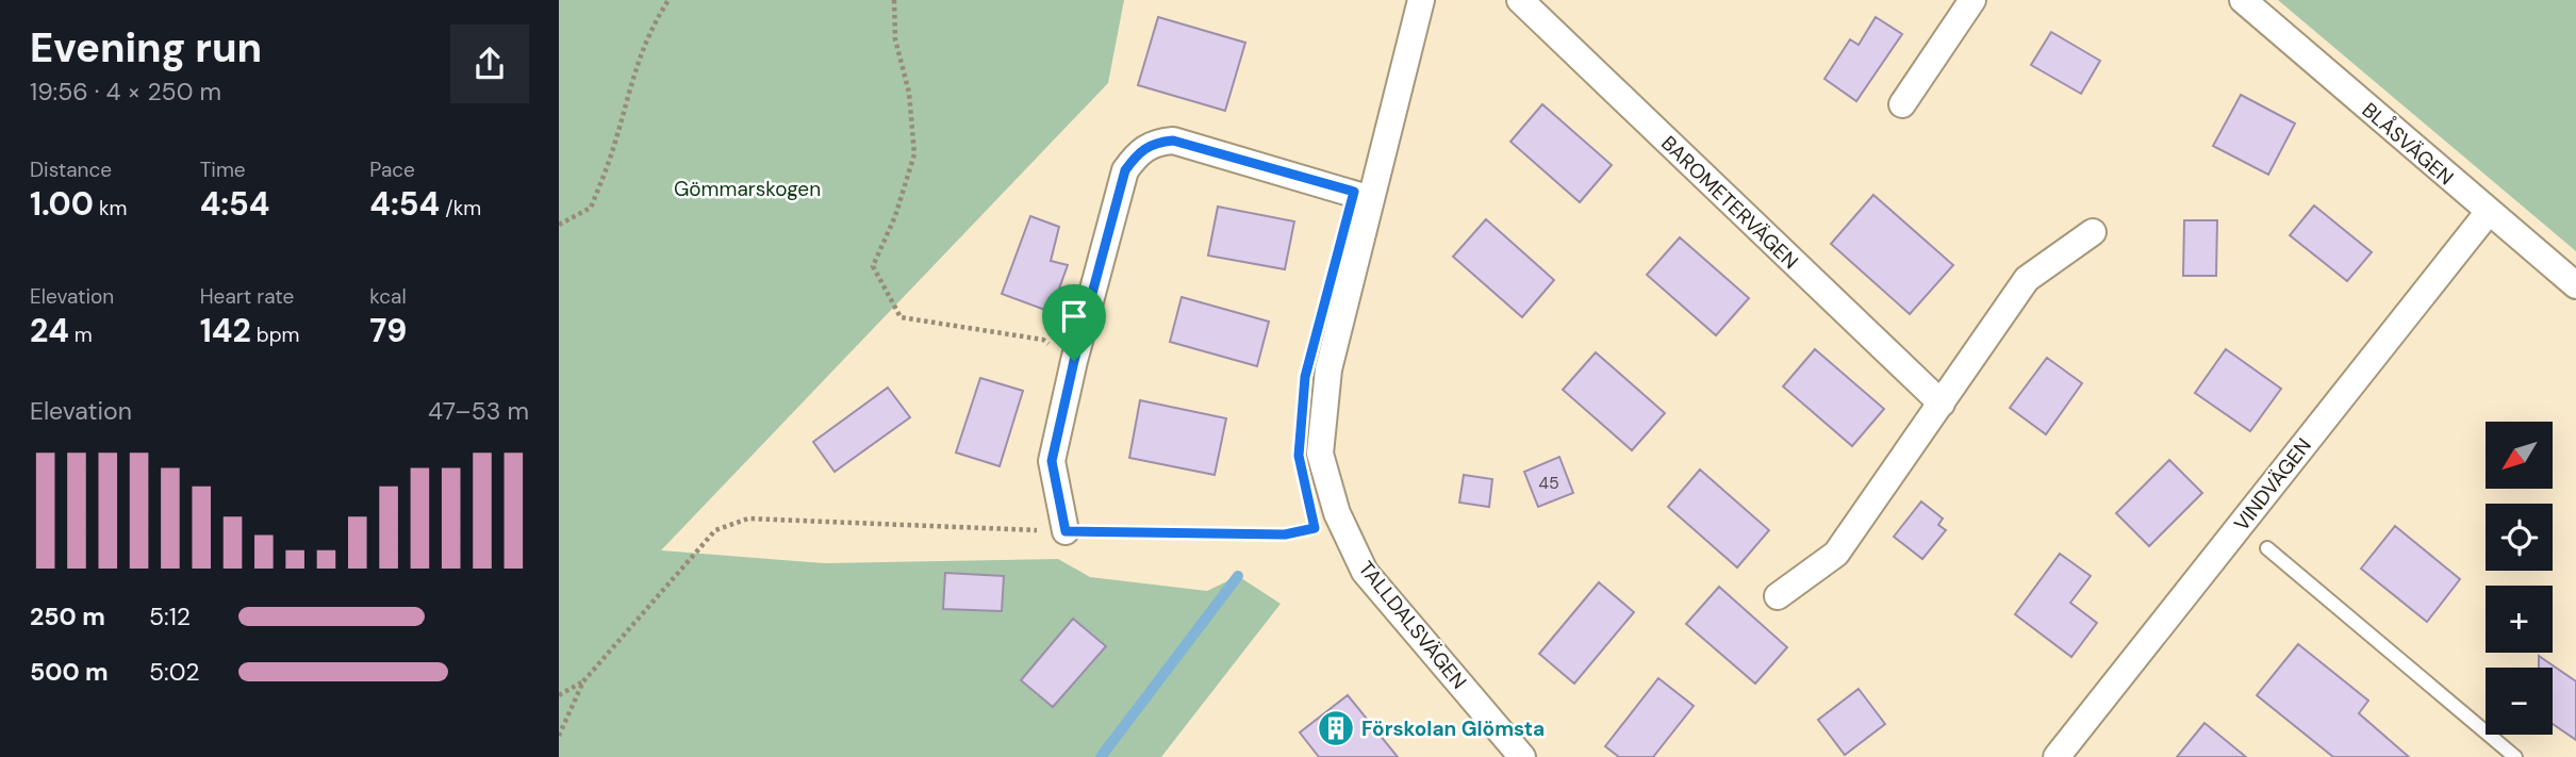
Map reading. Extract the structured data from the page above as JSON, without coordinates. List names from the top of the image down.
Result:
{
  "streets": {
    "street": [
      "BLÅSVÄGEN",
      "BAROMETERVÄGEN",
      "VINDVÄGEN",
      "TALLDALSVÄGEN"
    ]
  },
  "crossings": [
    ["BLÅSVÄGEN", "VINDVÄGEN"]
  ],
  "parks": ["Gömmarskogen"],
  "places": {
    "building": ["Förskolan Glömsta"]
  },
  "house_numbers": ["45"],
  "north": "bottom left",
  "page": {
    "heading": ["Evening run", "19:56 · 4 × 250 m"],
    "stats": [
      ["Distance", "1.00 km"],
      ["Time", "4:54"],
      ["Pace", "4:54 /km"],
      ["Elevation", "24 m"],
      ["Heart rate", "142 bpm"],
      ["kcal", "79"]
    ],
    "chart": ["Elevation", "47–53 m"],
    "map_buttons": ["+", "−"],
    "list": [
      {
        "name": "250 m",
        "note": "5:12"
      },
      {
        "name": "500 m",
        "note": "5:02"
      }
    ]
  }
}
